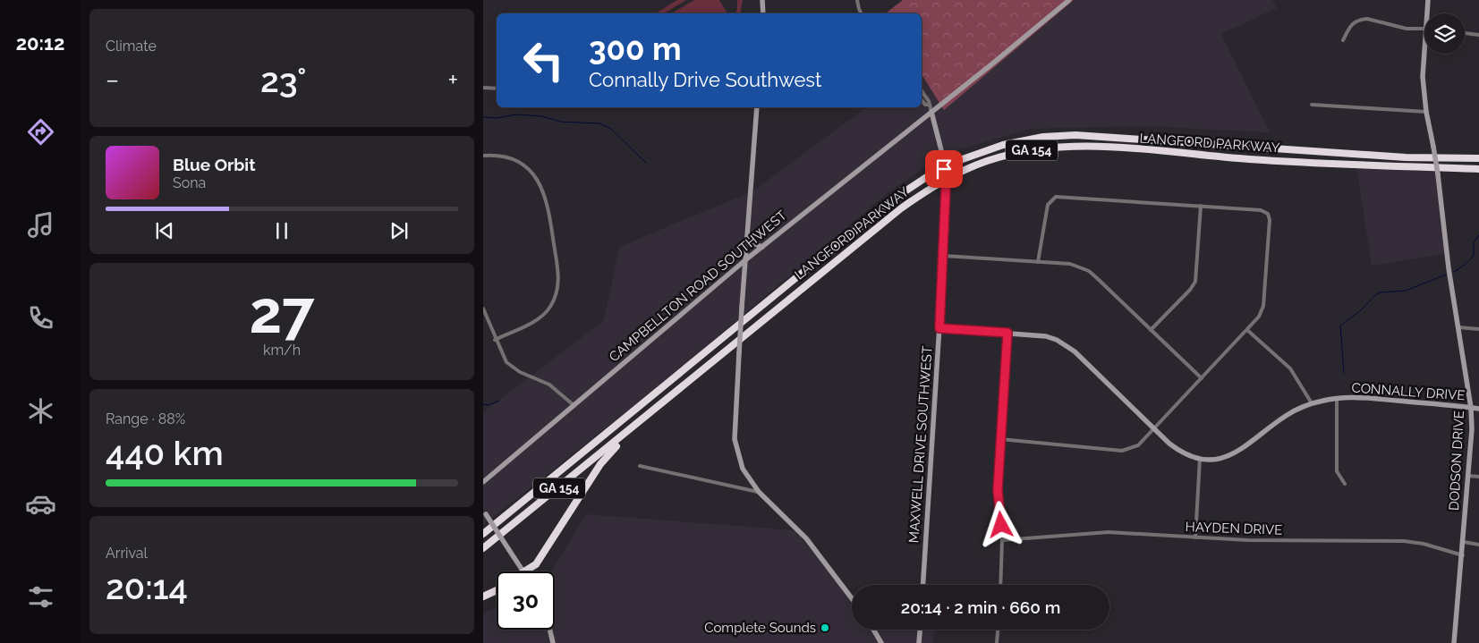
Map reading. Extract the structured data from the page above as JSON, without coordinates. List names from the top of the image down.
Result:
{
  "streets": {
    "highway": ["LANGFORD PARKWAY", "GA 154"],
    "street": [
      "CAMPBELLTON ROAD SOUTHWEST",
      "CONNALLY DRIVE",
      "MAXWELL DRIVE SOUTHWEST",
      "DODSON DRIVE",
      "HAYDEN DRIVE"
    ]
  },
  "crossings": [
    ["CAMPBELLTON ROAD SOUTHWEST", "MAXWELL DRIVE SOUTHWEST"],
    ["CONNALLY DRIVE", "DODSON DRIVE"],
    ["DODSON DRIVE", "HAYDEN DRIVE"]
  ],
  "places": ["Complete Sounds"],
  "page": {
    "tabs": "20:12",
    "tile": [
      "Climate",
      ["27", "km/h"],
      ["Range · 88%", "440 km"],
      ["Arrival", "20:14"]
    ],
    "turn": ["300 m", "Connally Drive Southwest"],
    "heat": ["−", "23°", "+"],
    "song": ["Blue Orbit", "Sona"],
    "limit": "30",
    "trip": "20:14 · 2 min · 660 m"
  }
}
